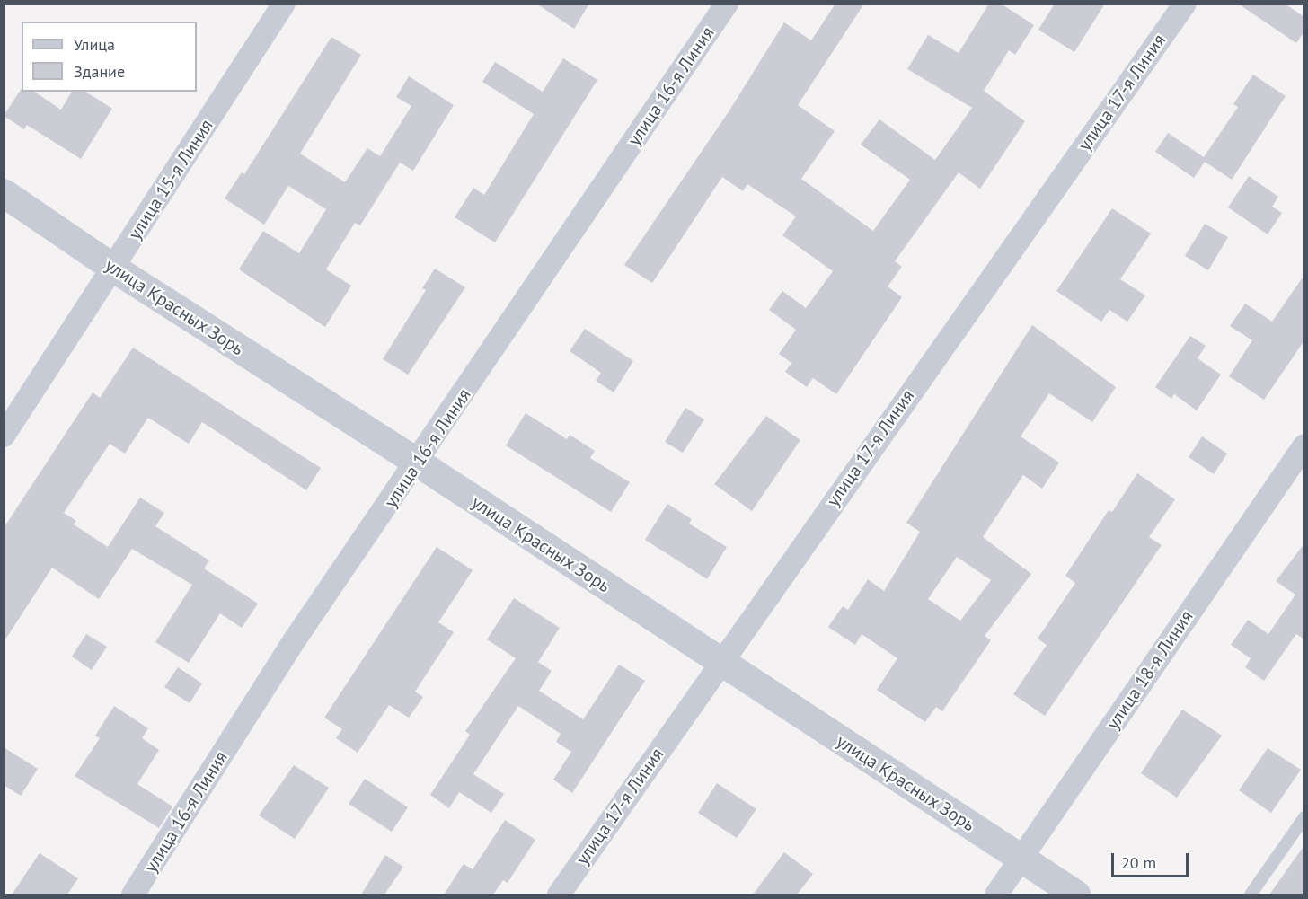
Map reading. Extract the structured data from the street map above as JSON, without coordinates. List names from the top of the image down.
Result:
{
  "streets": {
    "street": [
      "улица 16-я Линия",
      "улица 17-я Линия",
      "улица 15-я Линия",
      "улица Красных Зорь",
      "улица 18-я Линия"
    ]
  },
  "crossings": [
    ["улица 16-я Линия", "улица Красных Зорь"],
    ["улица 17-я Линия", "улица Красных Зорь"],
    ["улица 15-я Линия", "улица Красных Зорь"],
    ["улица Красных Зорь", "улица 18-я Линия"]
  ],
  "legend": ["Улица", "Здание"],
  "scale_bar": "20 m"
}
